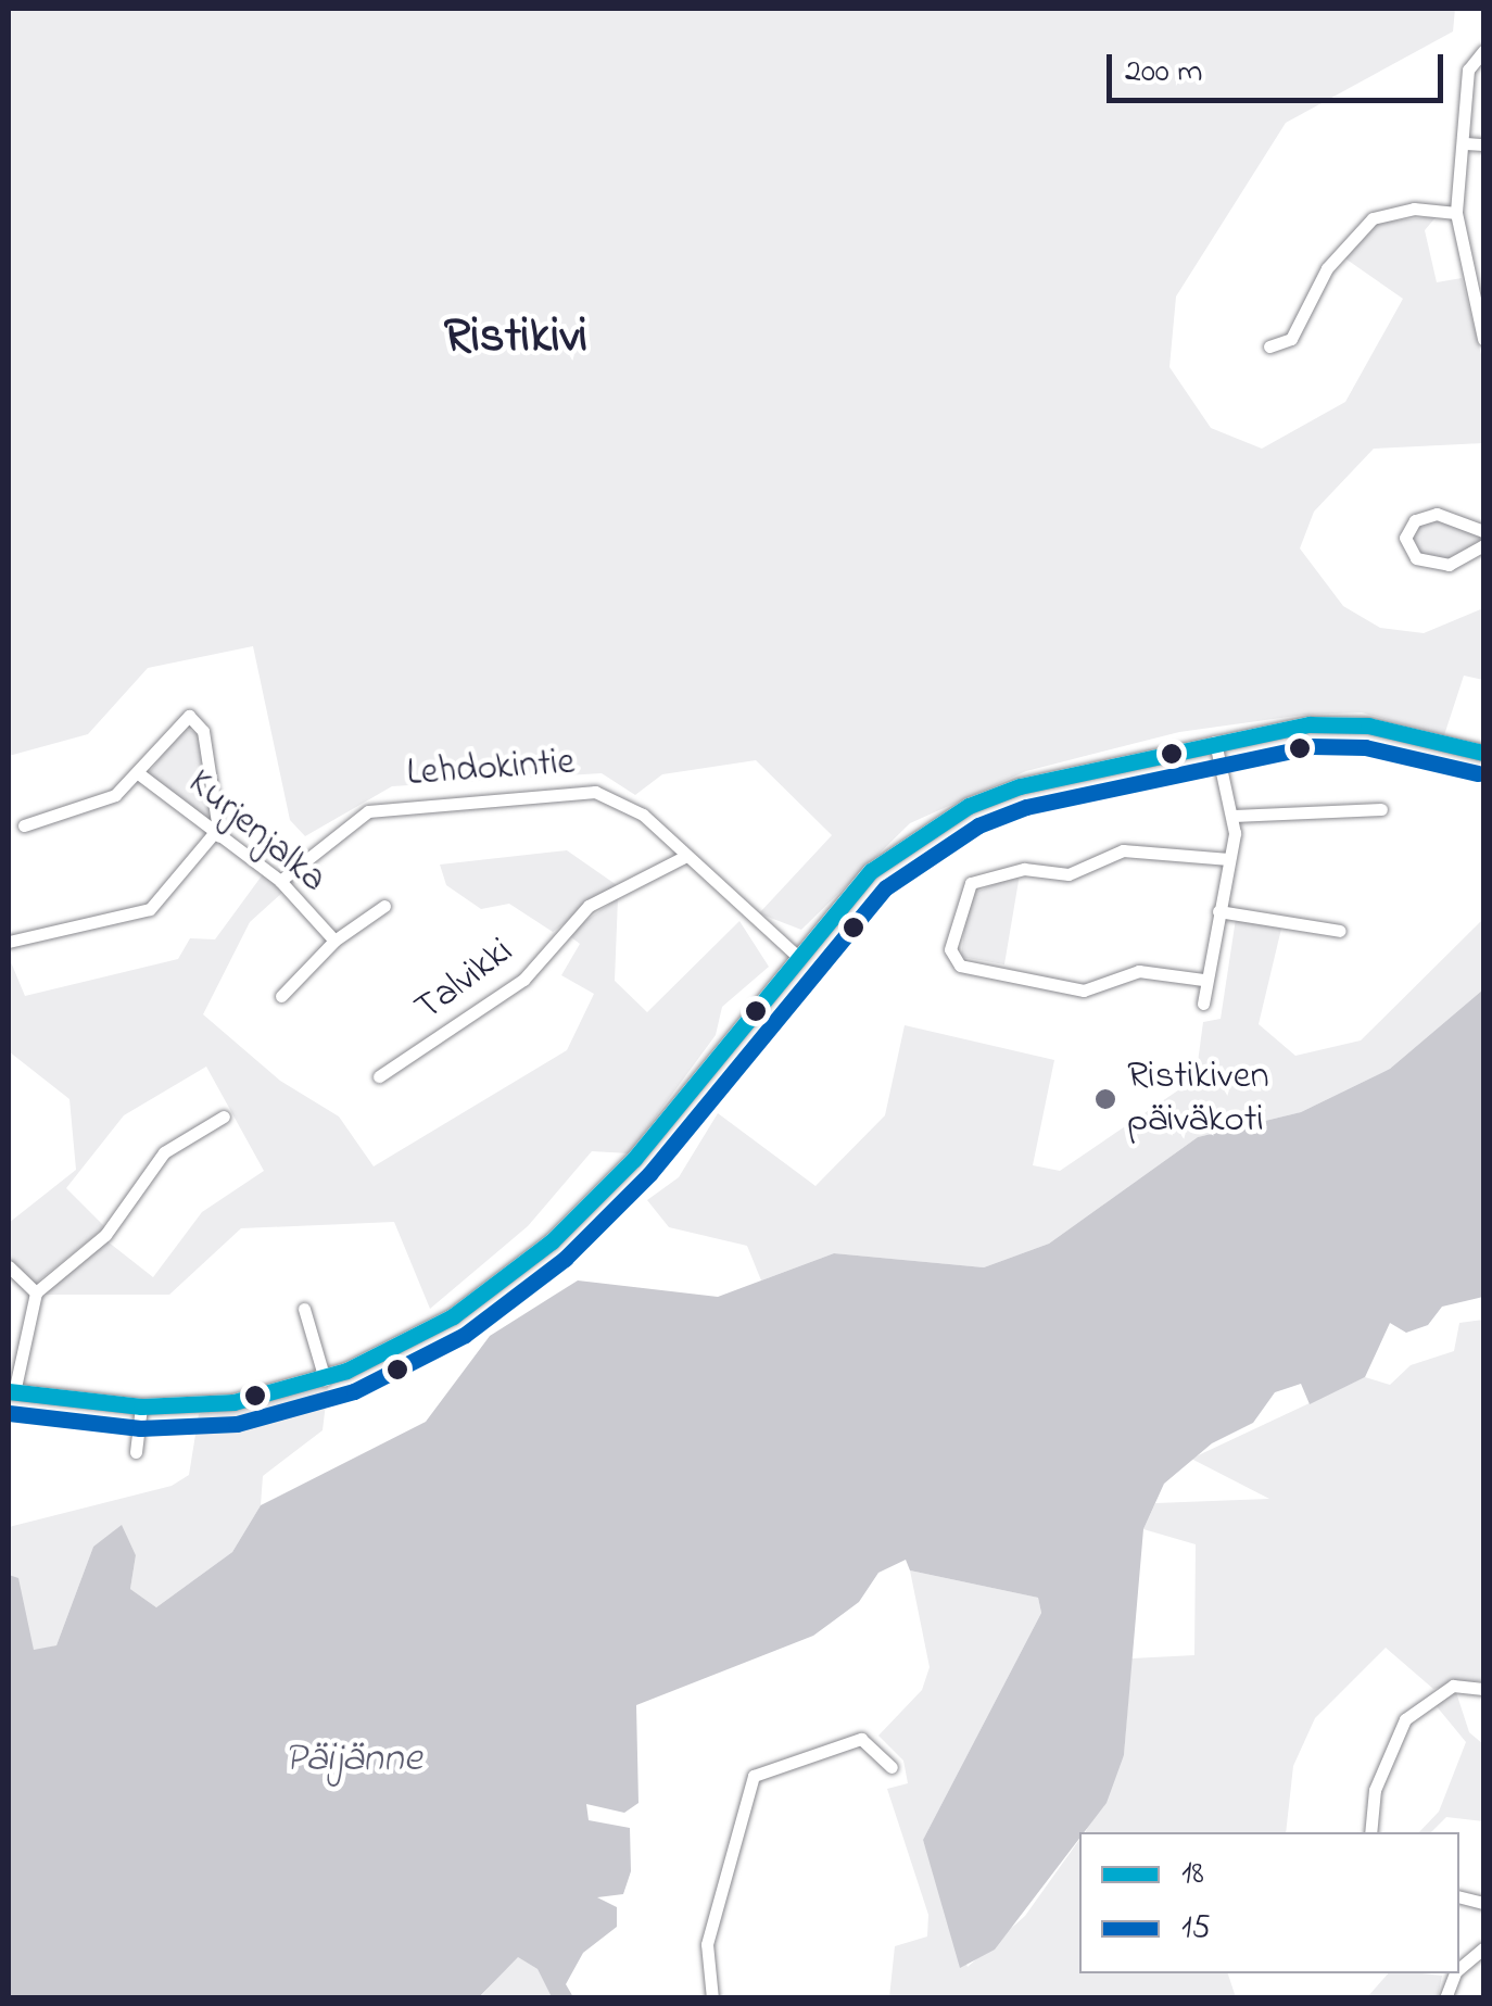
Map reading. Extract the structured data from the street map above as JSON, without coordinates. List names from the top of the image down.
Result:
{
  "streets": {
    "street": ["Lehdokintie", "Kurjenjalka", "Talvikki"]
  },
  "crossings": [
    ["Lehdokintie", "Kurjenjalka"],
    ["Lehdokintie", "Talvikki"]
  ],
  "districts": ["Ristikivi"],
  "water": ["Päijänne"],
  "places": ["Ristikiven päiväkoti"],
  "lines": ["transit line 18", "transit line 15"],
  "legend": ["18", "15"],
  "scale_bar": "200 m"
}
